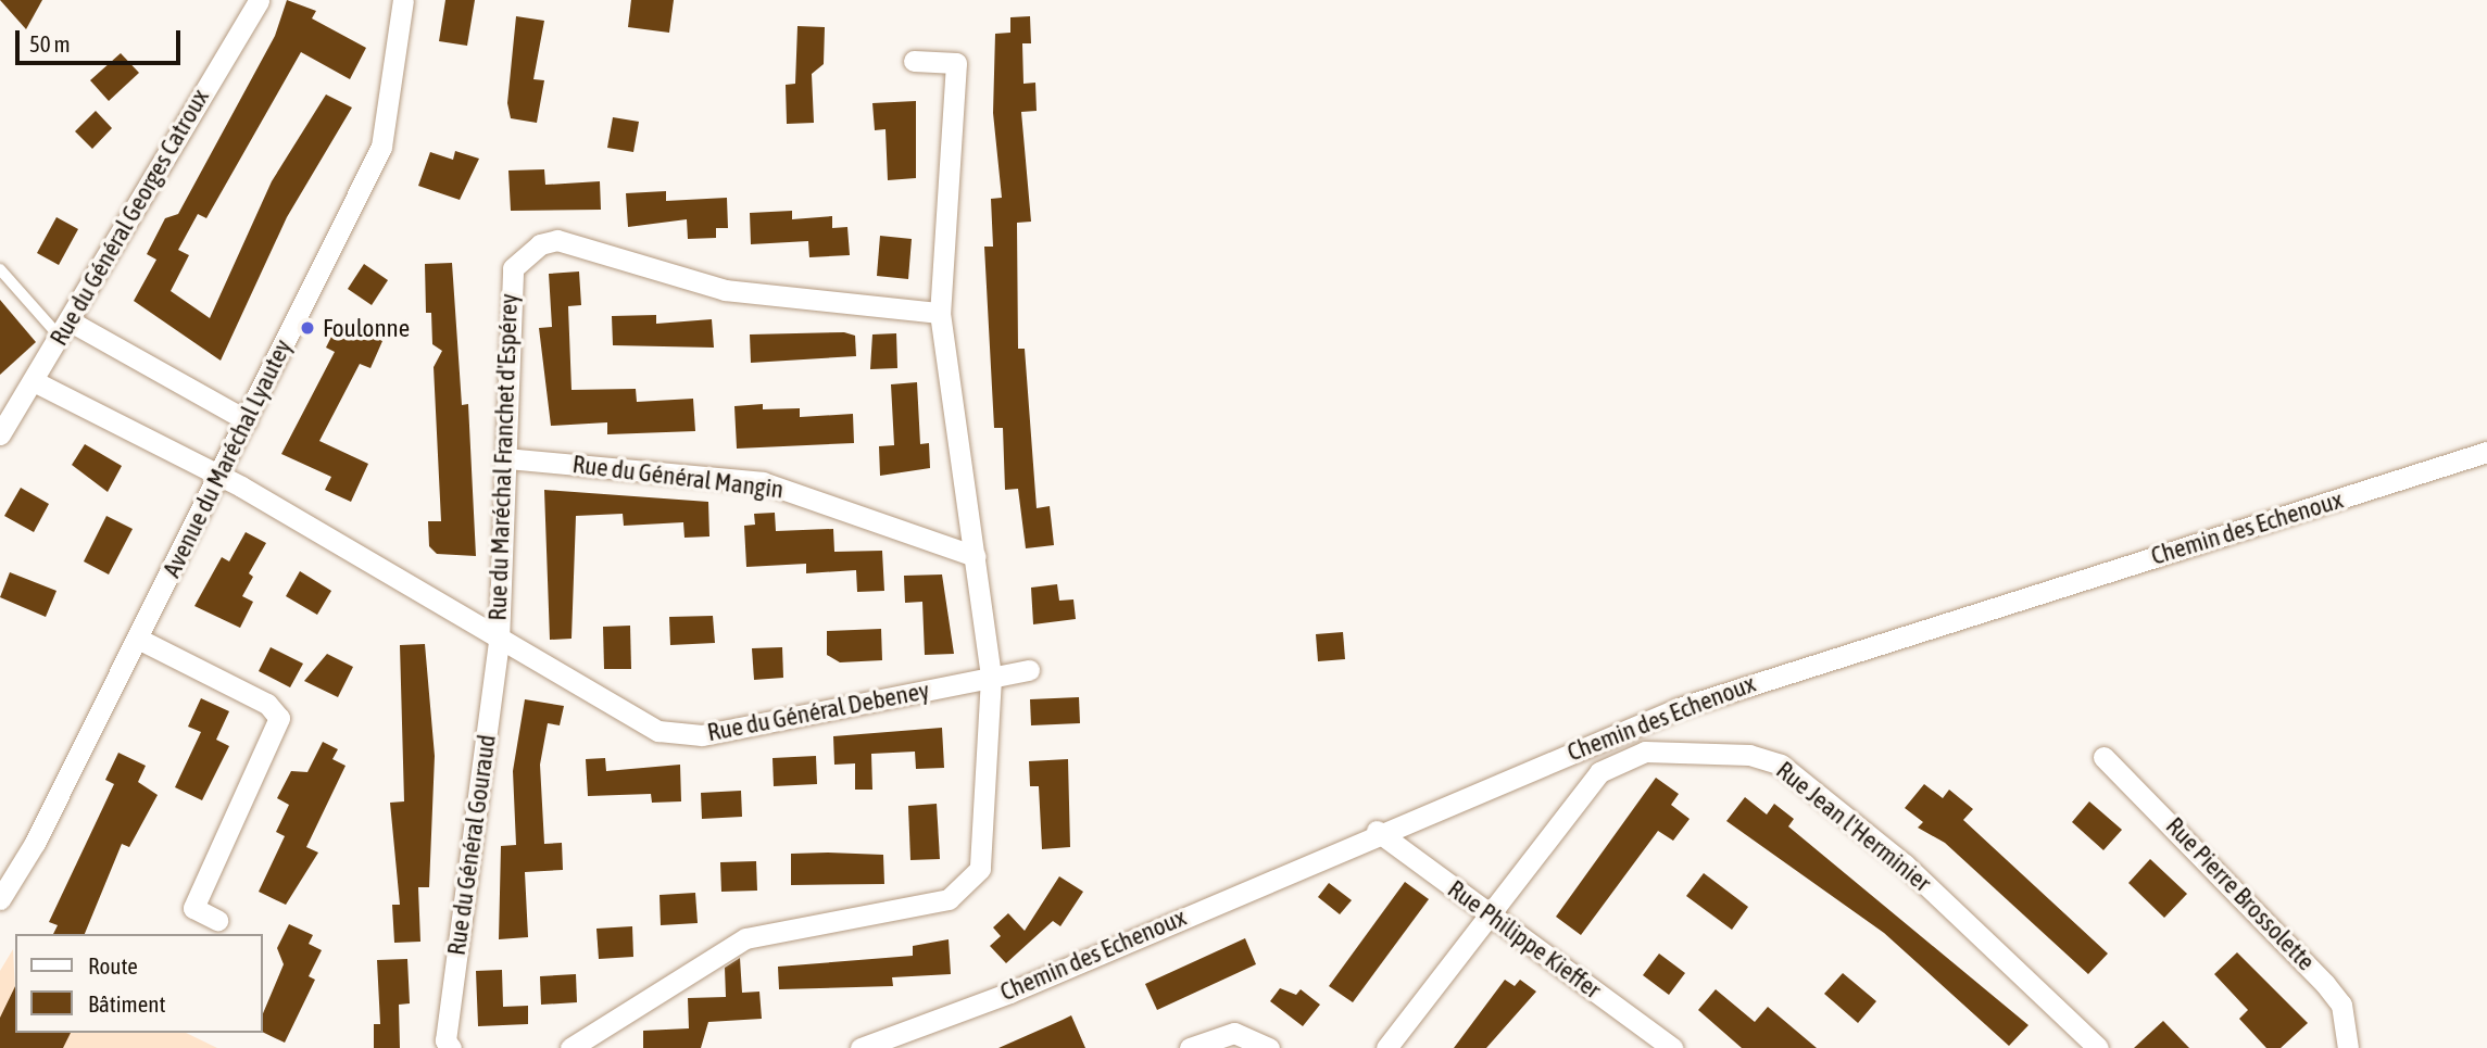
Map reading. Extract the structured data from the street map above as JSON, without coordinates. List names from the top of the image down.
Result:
{
  "streets": {
    "street": [
      "Rue du Général Georges Catroux",
      "Rue du Maréchal Franchet d'Espérey",
      "Avenue du Maréchal Lyautey",
      "Rue du Général Mangin",
      "Chemin des Echenoux",
      "Rue du Général Debeney",
      "Rue Jean l'Herminier",
      "Rue du Général Gouraud",
      "Rue Pierre Brossolette",
      "Rue Philippe Kieffer"
    ]
  },
  "crossings": [
    ["Rue du Général Georges Catroux", "Rue du Général Debeney"],
    ["Rue du Maréchal Franchet d'Espérey", "Rue du Général Mangin"],
    ["Rue du Maréchal Franchet d'Espérey", "Rue du Général Debeney"],
    ["Rue du Maréchal Franchet d'Espérey", "Rue du Général Gouraud"],
    ["Avenue du Maréchal Lyautey", "Rue du Général Debeney"],
    ["Chemin des Echenoux", "Rue Philippe Kieffer"],
    ["Rue du Général Debeney", "Rue du Général Gouraud"],
    ["Rue Jean l'Herminier", "Rue Philippe Kieffer"]
  ],
  "places": ["Foulonne"],
  "legend": ["Route", "Bâtiment"],
  "scale_bar": "50 m"
}
